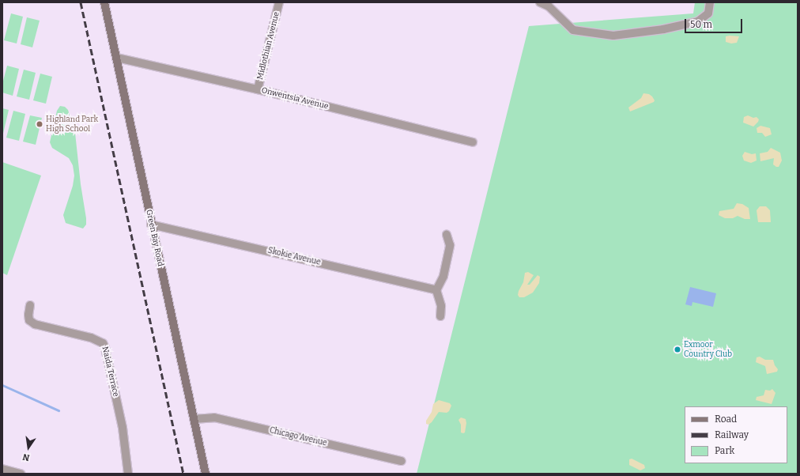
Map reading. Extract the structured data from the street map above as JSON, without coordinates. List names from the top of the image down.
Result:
{
  "streets": {
    "main road": ["Green Bay Road"],
    "street": [
      "Midlothian Avenue",
      "Onwentsia Avenue",
      "Skokie Avenue",
      "Naida Terrace",
      "Chicago Avenue"
    ]
  },
  "crossings": [
    ["Midlothian Avenue", "Onwentsia Avenue"],
    ["Onwentsia Avenue", "Green Bay Road"],
    ["Green Bay Road", "Skokie Avenue"],
    ["Green Bay Road", "Chicago Avenue"]
  ],
  "places": ["Highland Park High School", "Exmoor Country Club"],
  "legend": ["Road", "Railway", "Park"],
  "scale_bar": "50 m",
  "north": "bottom"
}
